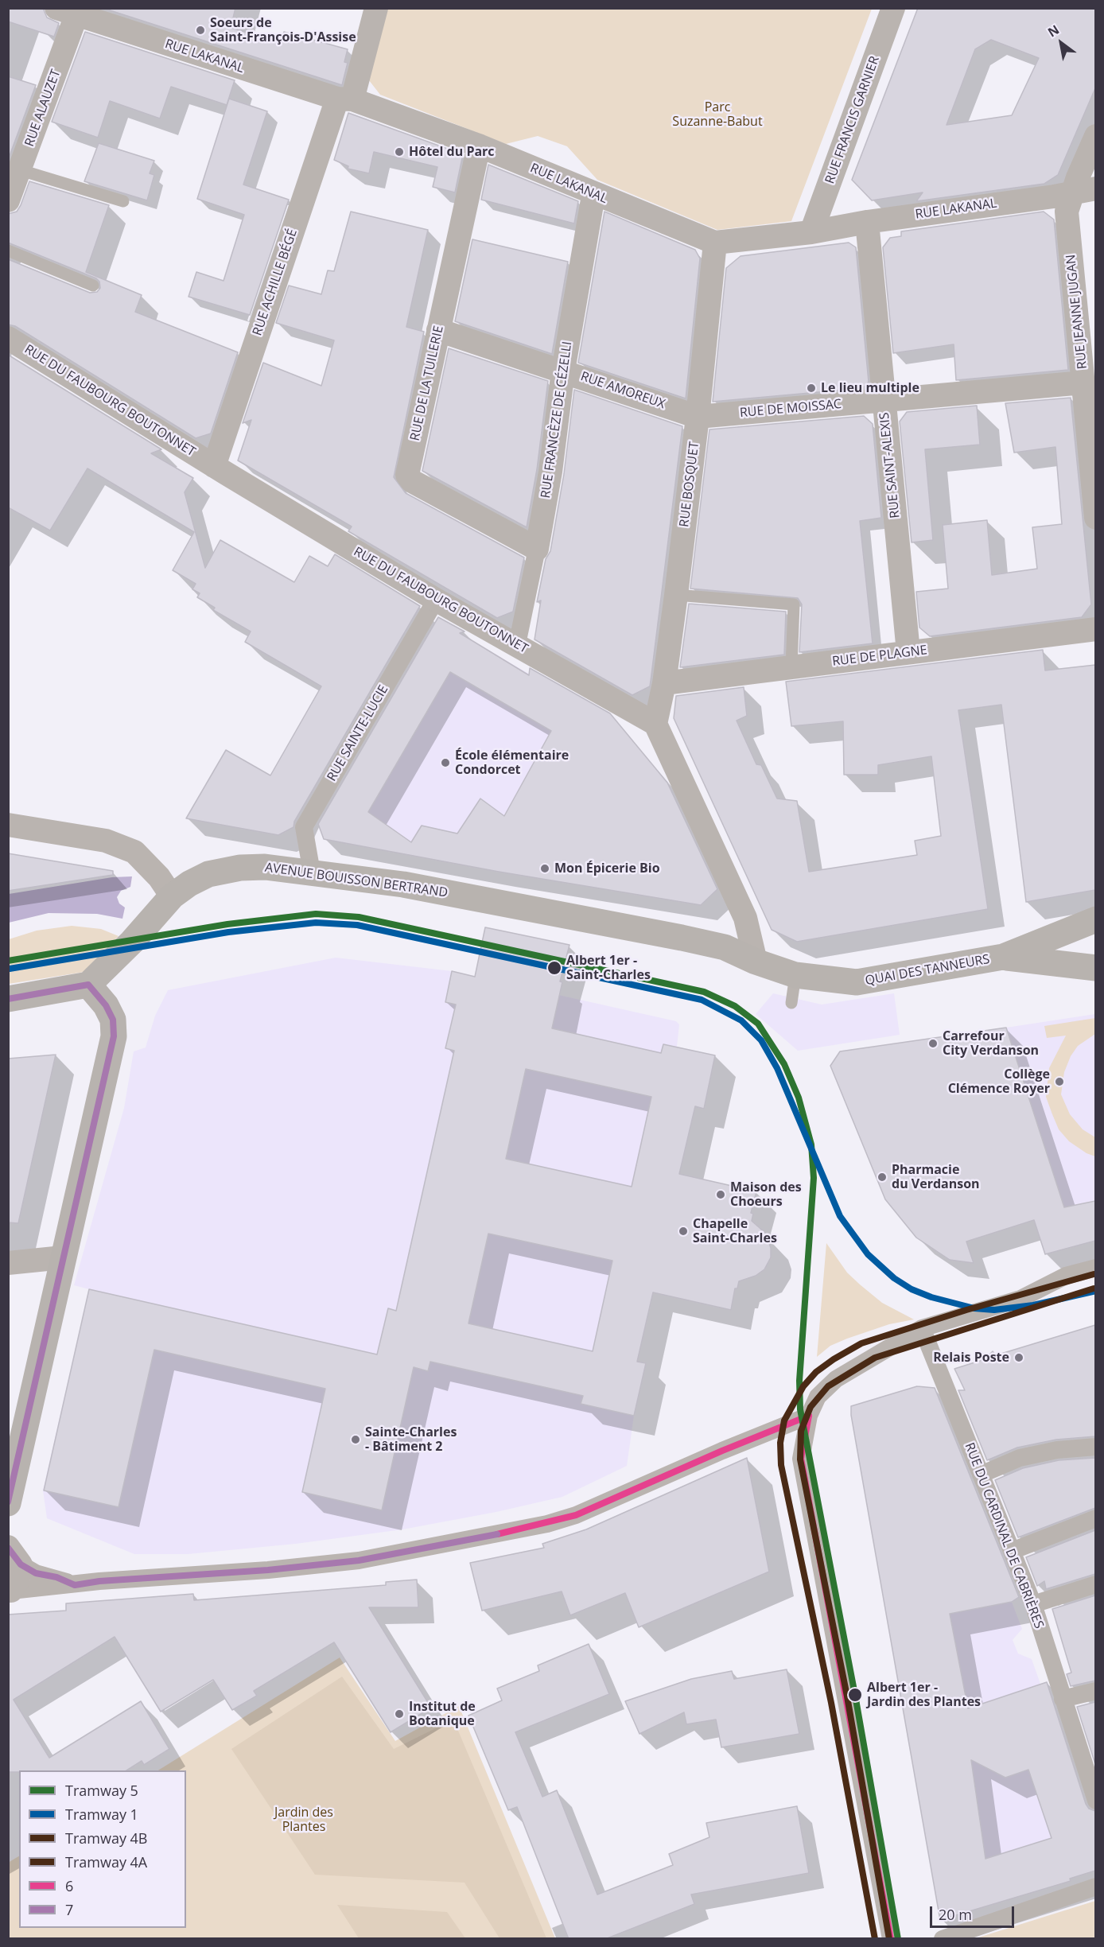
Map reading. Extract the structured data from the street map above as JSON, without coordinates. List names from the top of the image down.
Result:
{
  "streets": {
    "main road": ["AVENUE BOUISSON BERTRAND", "QUAI DES TANNEURS"],
    "street": [
      "RUE LAKANAL",
      "RUE ALAUZET",
      "RUE FRANCIS GARNIER",
      "RUE ACHILLE BÉGÉ",
      "RUE JEANNE JUGAN",
      "RUE DE LA TUILERIE",
      "RUE AMOREUX",
      "RUE DU FAUBOURG BOUTONNET",
      "RUE DE MOISSAC",
      "RUE FRANCÈZE DE CÉZELLI",
      "RUE SAINT-ALEXIS",
      "RUE BOSQUET",
      "RUE DE PLAGNE",
      "RUE SAINTE-LUCIE",
      "RUE DU CARDINAL DE CABRIÈRES"
    ]
  },
  "crossings": [
    ["RUE LAKANAL", "RUE ALAUZET"],
    ["RUE LAKANAL", "RUE FRANCIS GARNIER"],
    ["RUE LAKANAL", "RUE ACHILLE BÉGÉ"],
    ["RUE LAKANAL", "RUE JEANNE JUGAN"],
    ["RUE LAKANAL", "RUE DE LA TUILERIE"],
    ["RUE LAKANAL", "RUE FRANCÈZE DE CÉZELLI"],
    ["RUE LAKANAL", "RUE SAINT-ALEXIS"],
    ["RUE LAKANAL", "RUE BOSQUET"],
    ["RUE ACHILLE BÉGÉ", "RUE DU FAUBOURG BOUTONNET"],
    ["RUE JEANNE JUGAN", "RUE DE MOISSAC"],
    ["RUE DE LA TUILERIE", "RUE AMOREUX"],
    ["RUE DE LA TUILERIE", "RUE FRANCÈZE DE CÉZELLI"],
    ["RUE AMOREUX", "RUE DE MOISSAC"],
    ["RUE AMOREUX", "RUE FRANCÈZE DE CÉZELLI"],
    ["RUE AMOREUX", "RUE BOSQUET"],
    ["RUE DU FAUBOURG BOUTONNET", "RUE FRANCÈZE DE CÉZELLI"],
    ["RUE DU FAUBOURG BOUTONNET", "RUE BOSQUET"],
    ["RUE DU FAUBOURG BOUTONNET", "RUE SAINTE-LUCIE"],
    ["RUE DE MOISSAC", "RUE SAINT-ALEXIS"],
    ["RUE DE MOISSAC", "RUE BOSQUET"],
    ["RUE SAINT-ALEXIS", "RUE DE PLAGNE"],
    ["RUE BOSQUET", "RUE DE PLAGNE"],
    ["RUE SAINTE-LUCIE", "AVENUE BOUISSON BERTRAND"],
    ["AVENUE BOUISSON BERTRAND", "QUAI DES TANNEURS"]
  ],
  "parks": ["Parc Suzanne-Babut", "Jardin des Plantes"],
  "places": [
    "Soeurs de Saint-François-D'Assise",
    "Hôtel du Parc",
    "Le lieu multiple",
    "École élémentaire Condorcet",
    "Mon Épicerie Bio",
    "Albert 1er - Saint-Charles",
    "Carrefour City Verdanson",
    "Collège Clémence Royer",
    "Pharmacie du Verdanson",
    "Maison des Choeurs",
    "Chapelle Saint-Charles",
    "Relais Poste",
    "Sainte-Charles - Bâtiment 2",
    "Albert 1er - Jardin des Plantes",
    "Institut de Botanique"
  ],
  "lines": [
    "tram line 5",
    "tram line 1",
    "transit line 7",
    "tram line 4B",
    "tram line 4A",
    "transit line 6"
  ],
  "legend": [
    "Tramway 5",
    "Tramway 1",
    "Tramway 4B",
    "Tramway 4A",
    "6",
    "7"
  ],
  "scale_bar": "20 m",
  "north": "top left"
}
